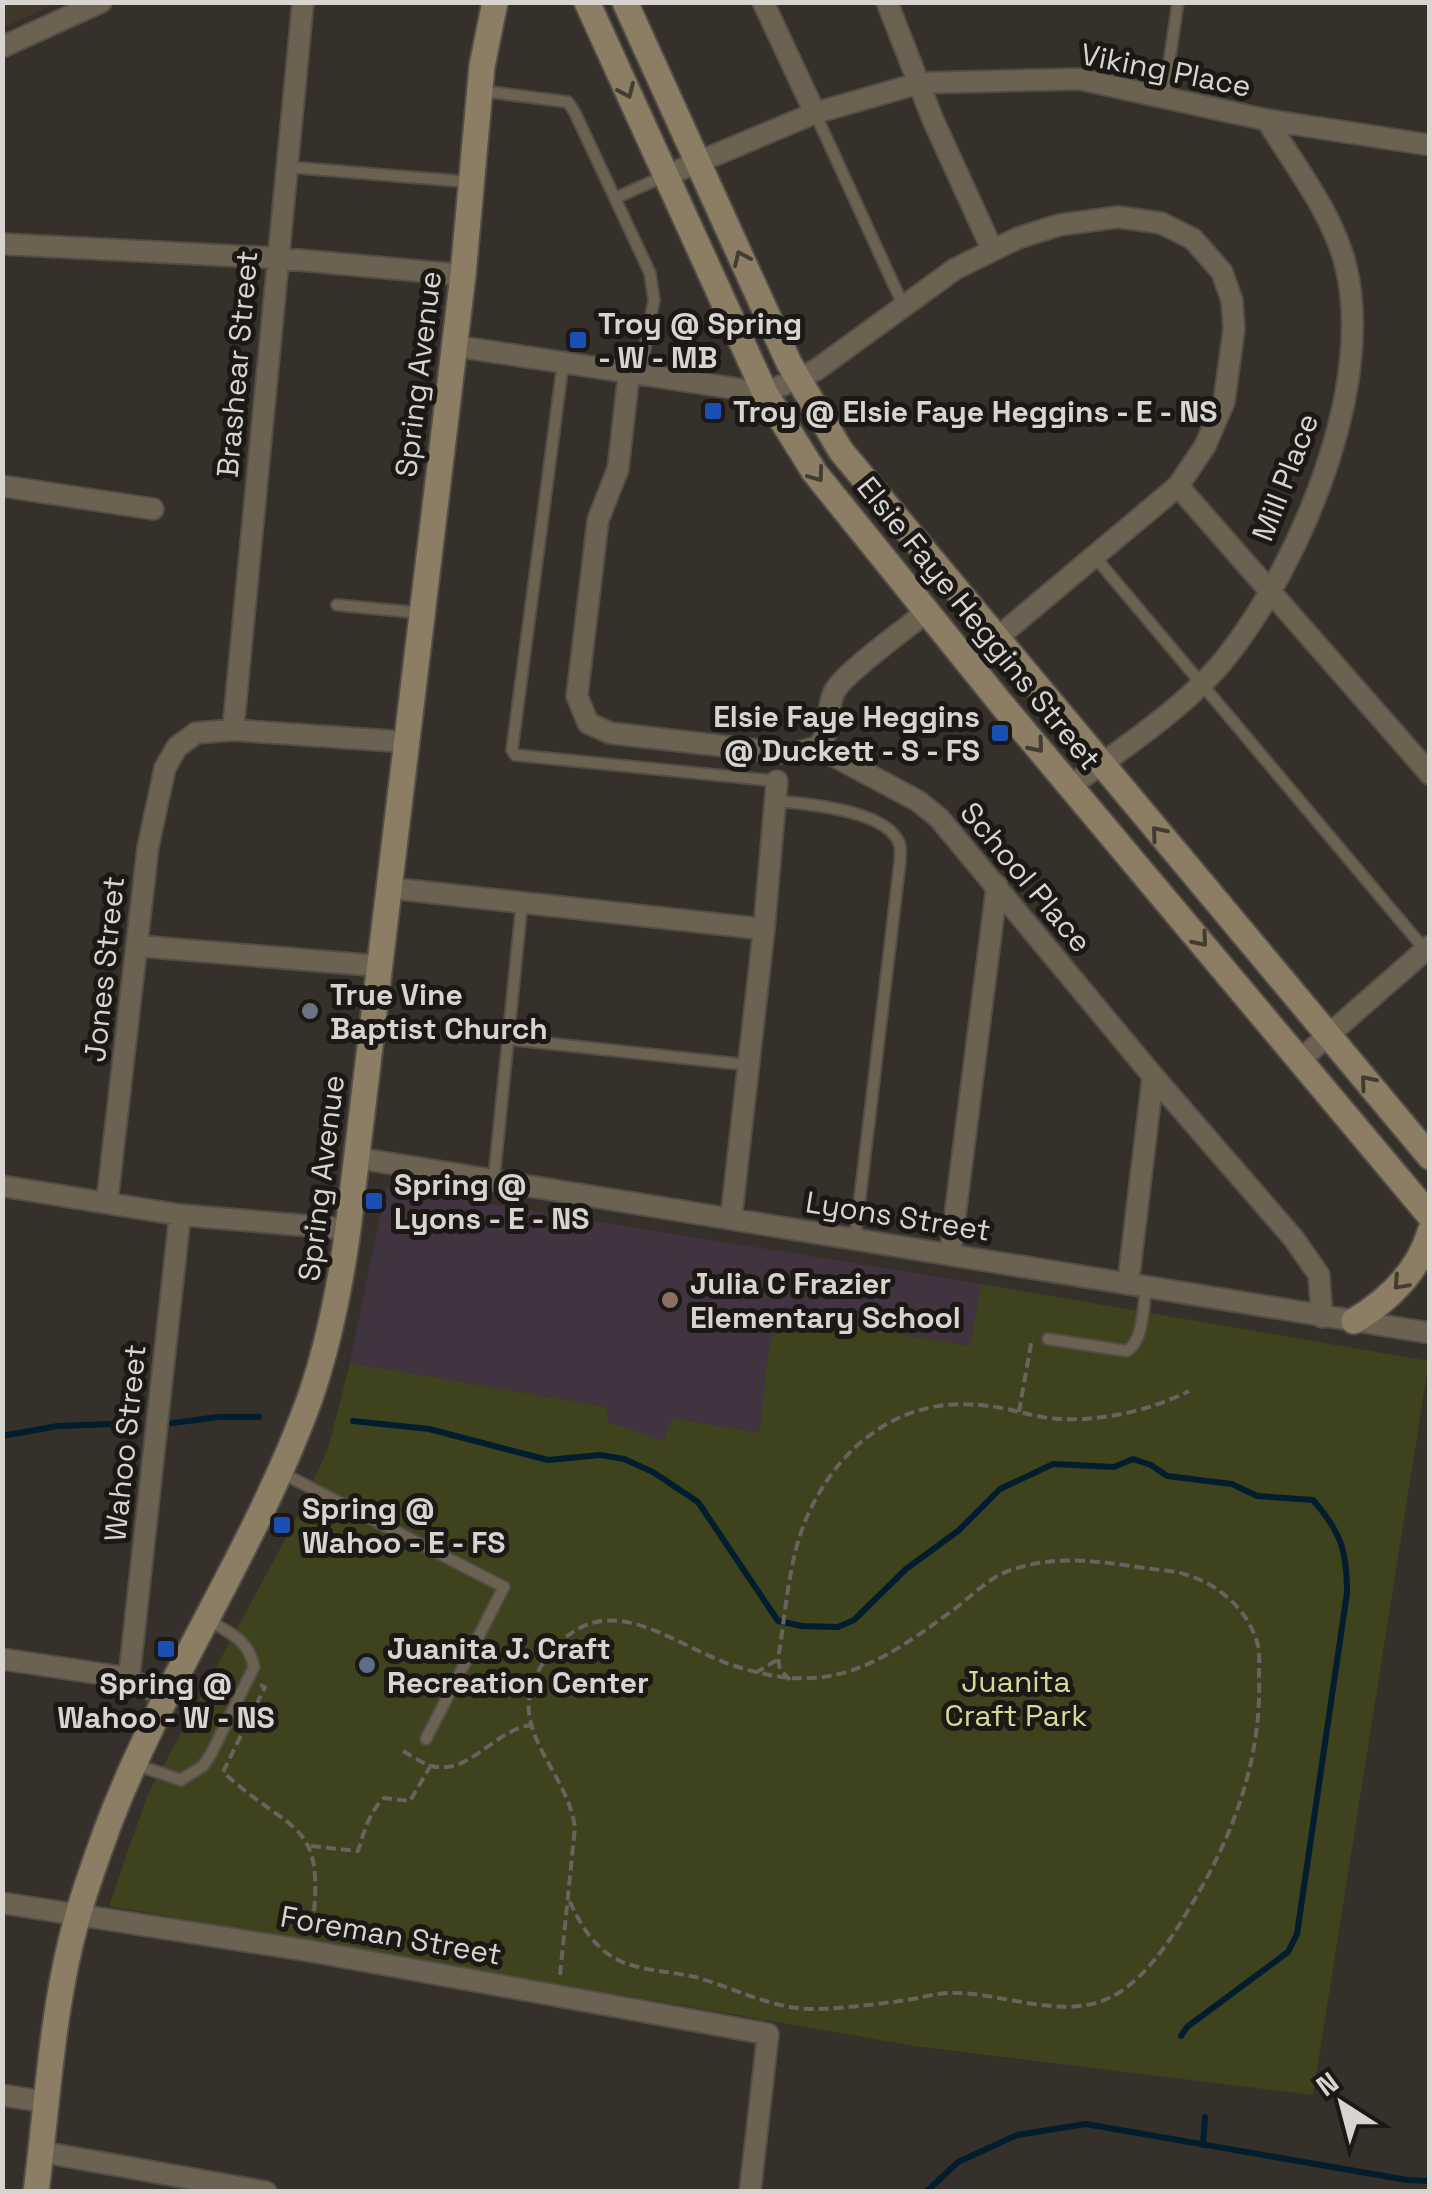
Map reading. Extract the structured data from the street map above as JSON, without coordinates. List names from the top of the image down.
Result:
{
  "streets": {
    "main road": ["Spring Avenue", "Elsie Faye Heggins Street"],
    "street": [
      "Viking Place",
      "Brashear Street",
      "Mill Place",
      "School Place",
      "Jones Street",
      "Lyons Street",
      "Wahoo Street",
      "Foreman Street"
    ]
  },
  "crossings": [
    ["Viking Place", "Mill Place"],
    ["Viking Place", "Elsie Faye Heggins Street"],
    ["Brashear Street", "Jones Street"],
    ["Spring Avenue", "Lyons Street"],
    ["Spring Avenue", "Foreman Street"],
    ["Mill Place", "Elsie Faye Heggins Street"],
    ["School Place", "Lyons Street"]
  ],
  "parks": ["Juanita Craft Park"],
  "places": {
    "transit": [
      "Troy @ Spring - W - MB",
      "Troy @ Elsie Faye Heggins - E - NS",
      "Elsie Faye Heggins @ Duckett - S - FS",
      "Spring @ Lyons - E - NS",
      "Spring @ Wahoo - E - FS",
      "Spring @ Wahoo - W - NS"
    ],
    "other": ["True Vine Baptist Church", "Julia C Frazier Elementary School", "Juanita J. Craft Recreation Center"]
  },
  "north": "top left"
}
